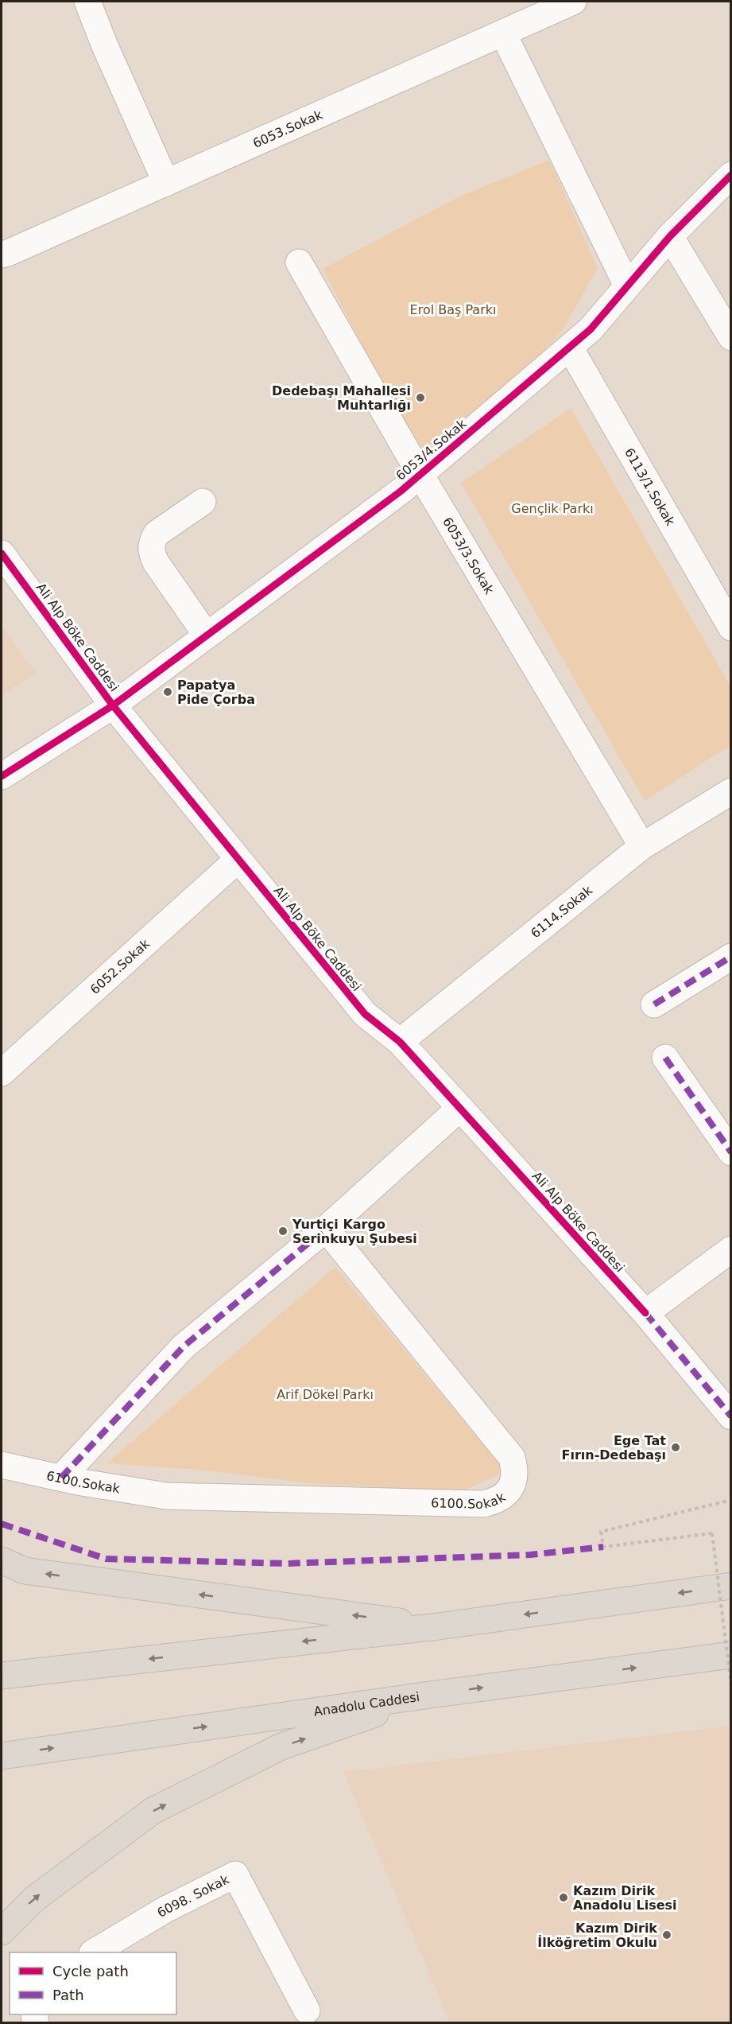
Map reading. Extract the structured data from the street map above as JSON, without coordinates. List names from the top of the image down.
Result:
{
  "streets": {
    "highway": ["Anadolu Caddesi"],
    "street": [
      "6053.Sokak",
      "6053/4.Sokak",
      "6113/1.Sokak",
      "6053/3.Sokak",
      "Ali Alp Böke Caddesi",
      "6114.Sokak",
      "6052.Sokak",
      "6100.Sokak",
      "6098. Sokak"
    ]
  },
  "crossings": [
    ["6053/4.Sokak", "6113/1.Sokak"],
    ["6053/4.Sokak", "6053/3.Sokak"],
    ["6053/4.Sokak", "Ali Alp Böke Caddesi"],
    ["6053/3.Sokak", "6114.Sokak"],
    ["Ali Alp Böke Caddesi", "6114.Sokak"],
    ["Ali Alp Böke Caddesi", "6052.Sokak"]
  ],
  "parks": ["Erol Baş Parkı", "Gençlik Parkı", "Arif Dökel Parkı"],
  "places": [
    "Dedebaşı Mahallesi Muhtarlığı",
    "Papatya Pide Çorba",
    "Yurtiçi Kargo Serinkuyu Şubesi",
    "Ege Tat Fırın-Dedebaşı",
    "Kazım Dirik Anadolu Lisesi",
    "Kazım Dirik İlköğretim Okulu"
  ],
  "legend": ["Cycle path", "Path"]
}
